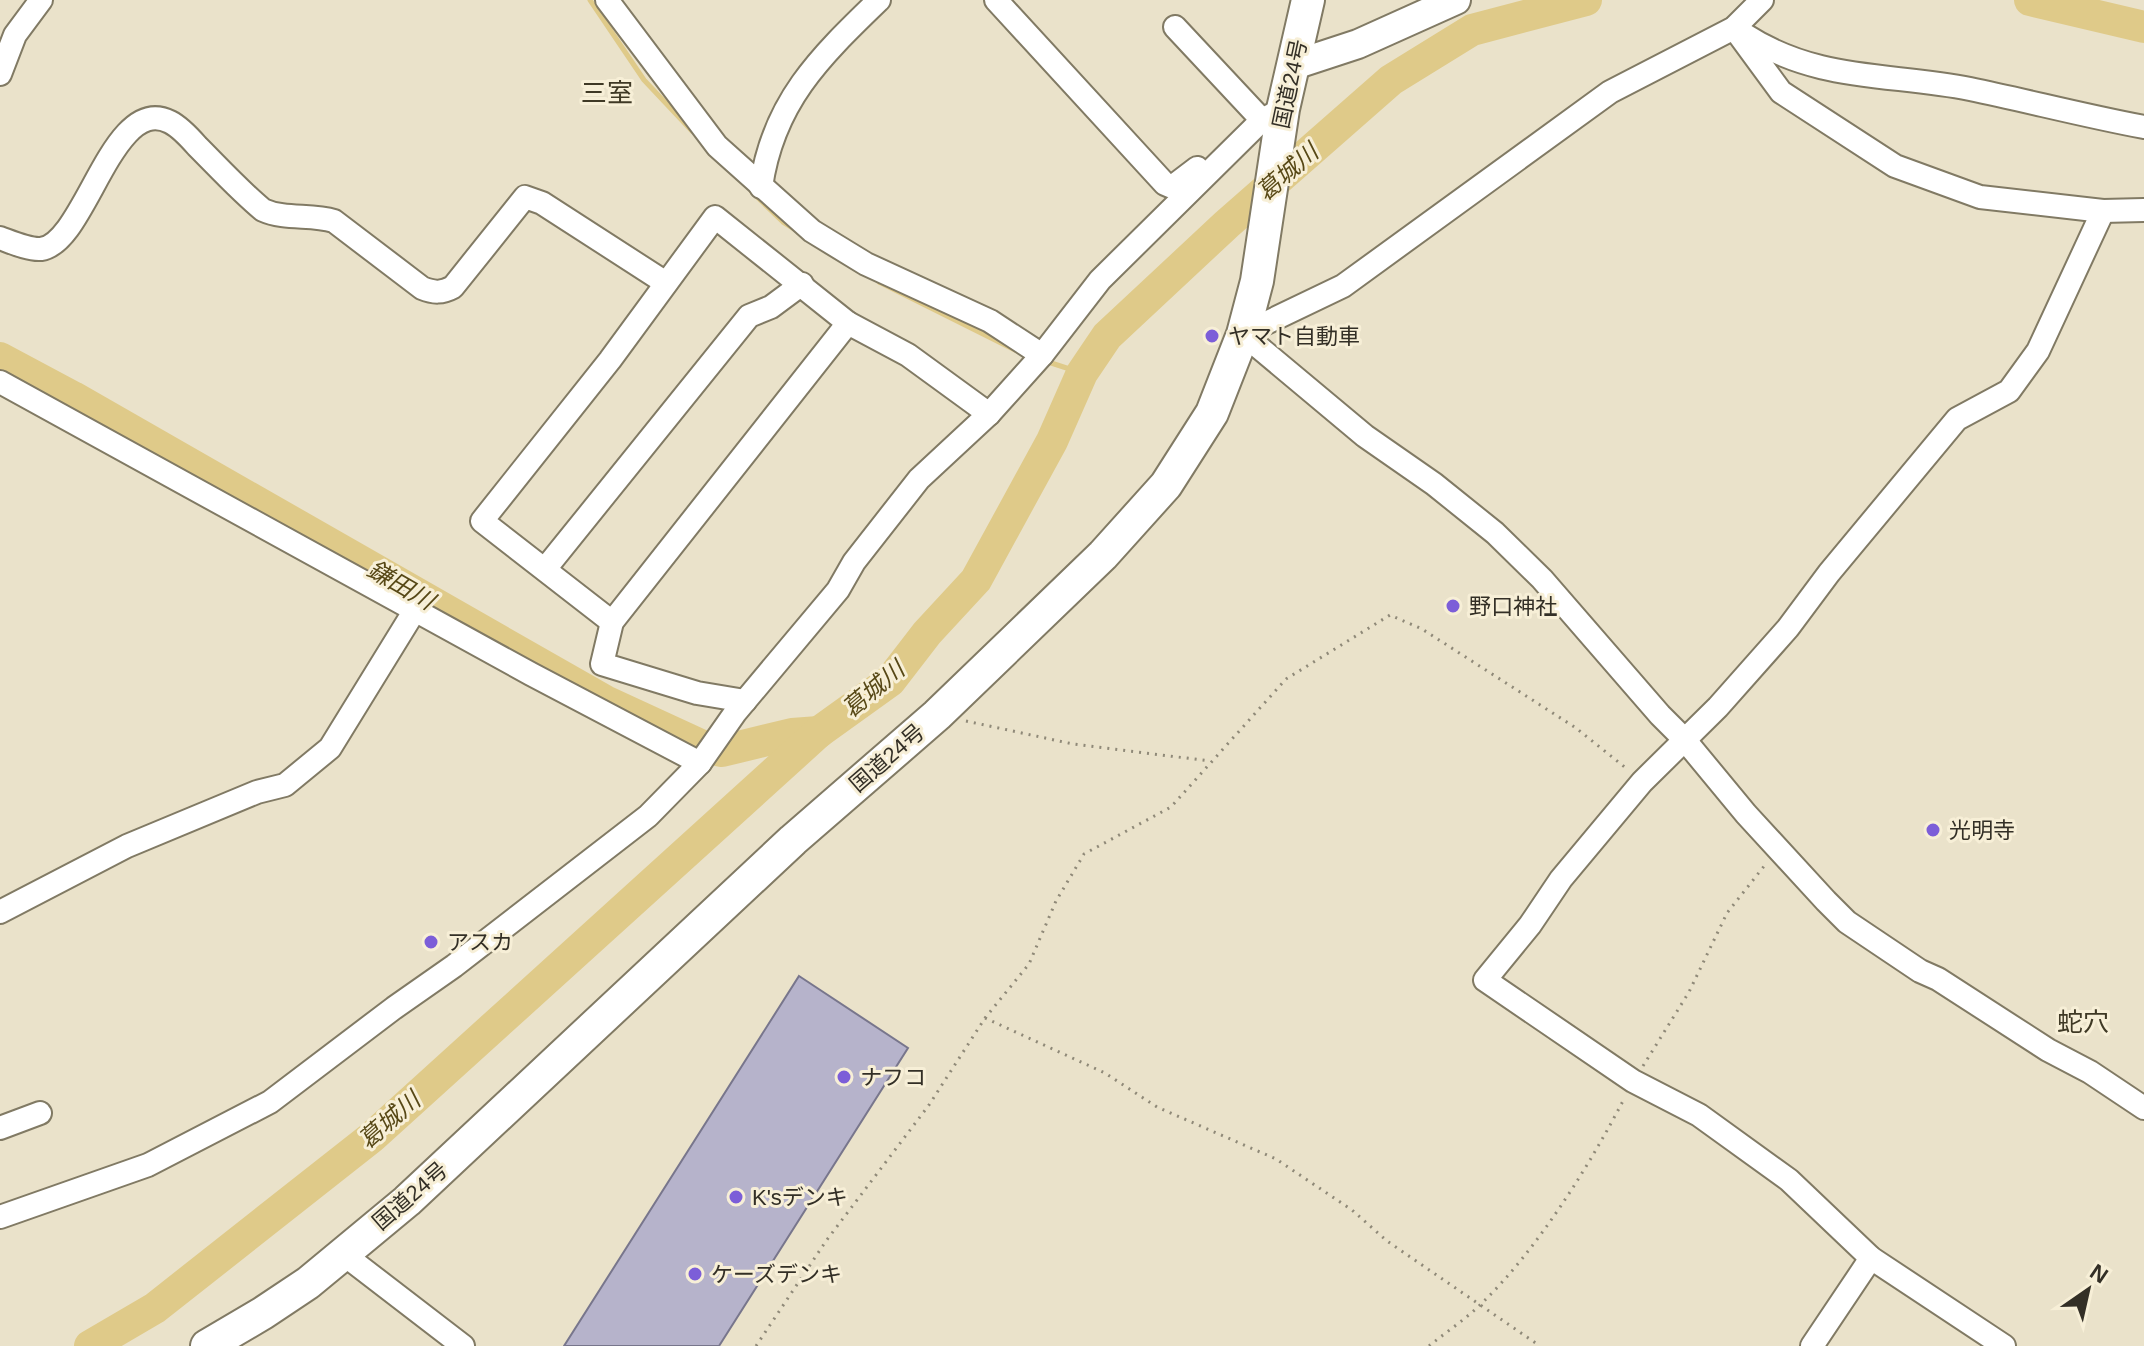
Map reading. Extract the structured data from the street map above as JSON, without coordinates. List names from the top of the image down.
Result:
{
  "streets": {
    "highway": ["国道24号"]
  },
  "districts": ["三室", "蛇穴"],
  "water": ["葛城川", "鎌田川"],
  "places": [
    "ヤマト自動車",
    "野口神社",
    "光明寺",
    "アスカ",
    "ナフコ",
    "K'sデンキ",
    "ケーズデンキ"
  ],
  "north": "top right"
}
